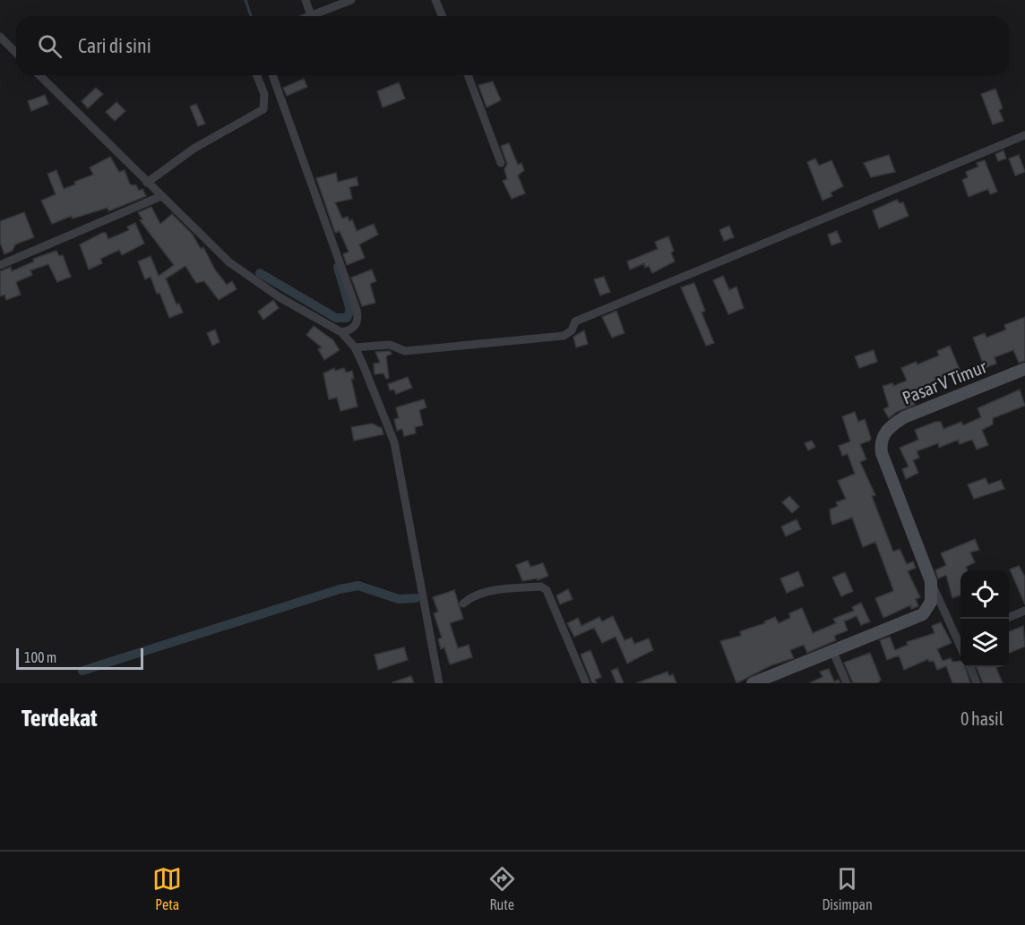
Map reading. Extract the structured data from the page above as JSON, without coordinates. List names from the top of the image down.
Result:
{
  "streets": {
    "street": ["Pasar V Timur"]
  },
  "scale_bar": "100 m",
  "page": {
    "search": "Cari di sini",
    "scale": "100 m",
    "heading": ["Terdekat", "0 hasil"],
    "nav": ["Peta", "Rute", "Disimpan"]
  }
}
